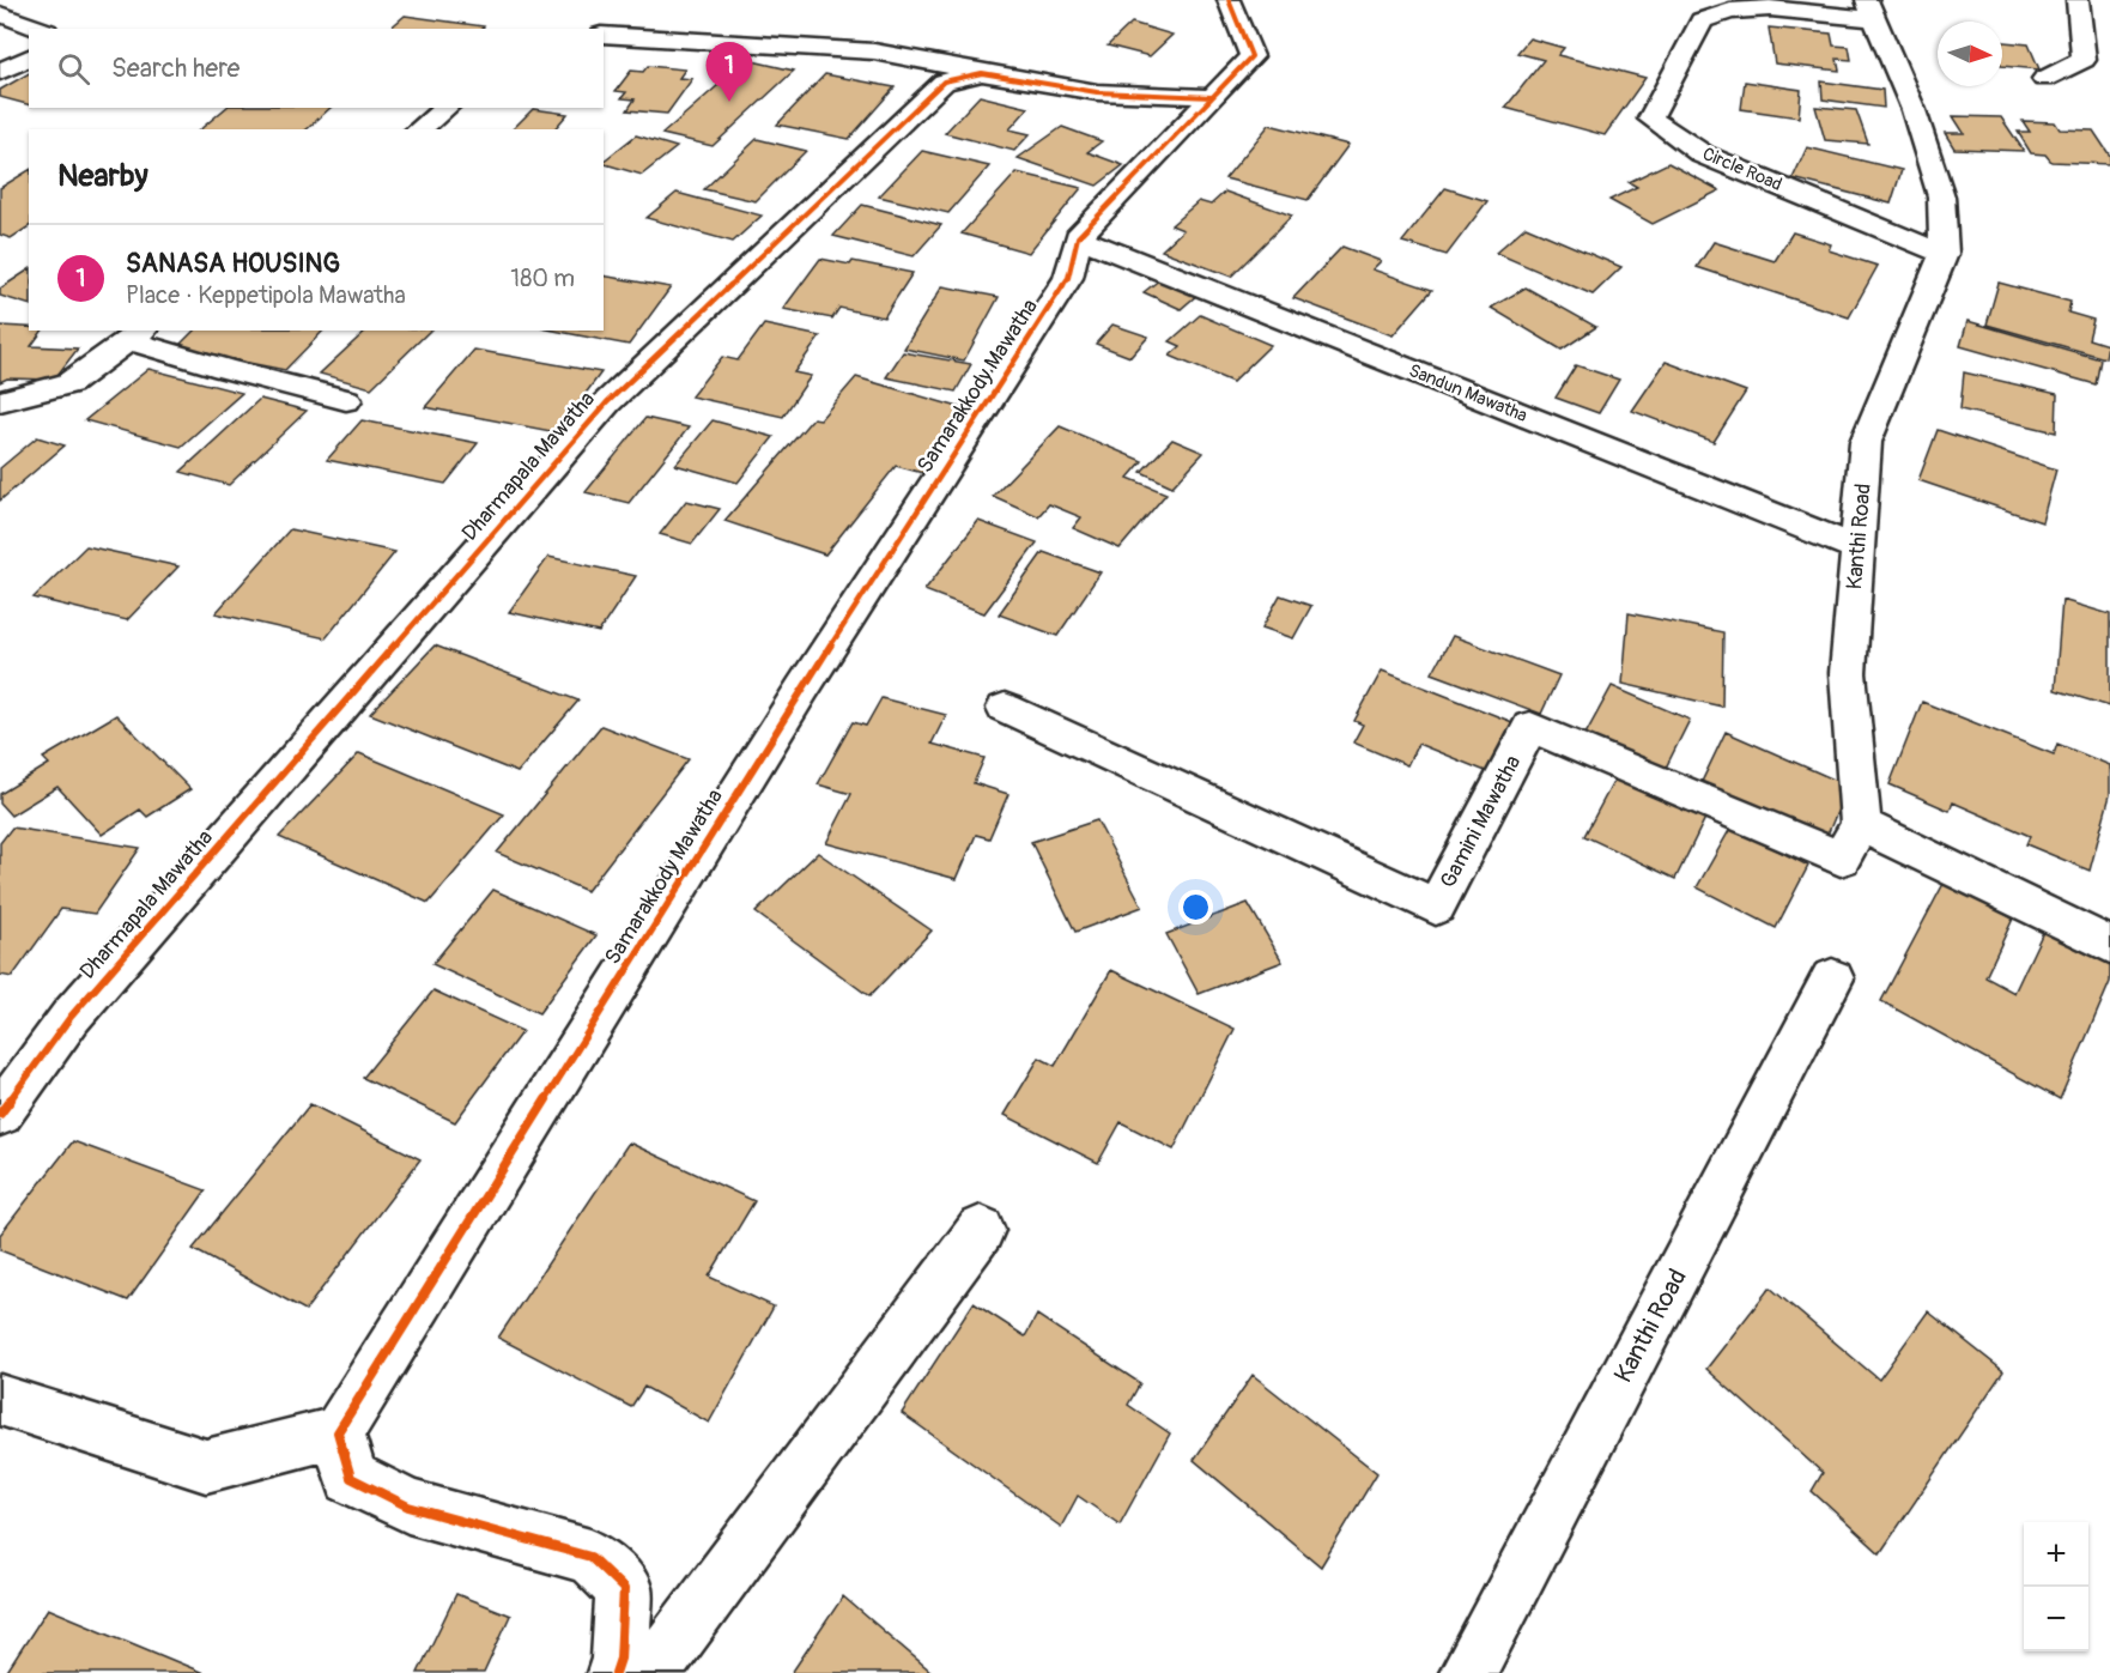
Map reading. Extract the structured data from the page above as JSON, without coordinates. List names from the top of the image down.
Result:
{
  "streets": {
    "street": [
      "Circle Road",
      "Samarakkody Mawatha",
      "Sandun Mawatha",
      "Dharmapala Mawatha",
      "Kanthi Road",
      "Gamini Mawatha"
    ]
  },
  "crossings": [
    ["Circle Road", "Kanthi Road"],
    ["Samarakkody Mawatha", "Sandun Mawatha"],
    ["Sandun Mawatha", "Kanthi Road"],
    ["Kanthi Road", "Gamini Mawatha"]
  ],
  "north": "right",
  "page": {
    "search": "Search here",
    "pins": "1",
    "heading": "Nearby",
    "list": [
      {
        "mark": "1",
        "name": "SANASA HOUSING",
        "note": "Place · Keppetipola Mawatha",
        "value": "180 m"
      }
    ],
    "map_buttons": ["+", "−"]
  }
}
